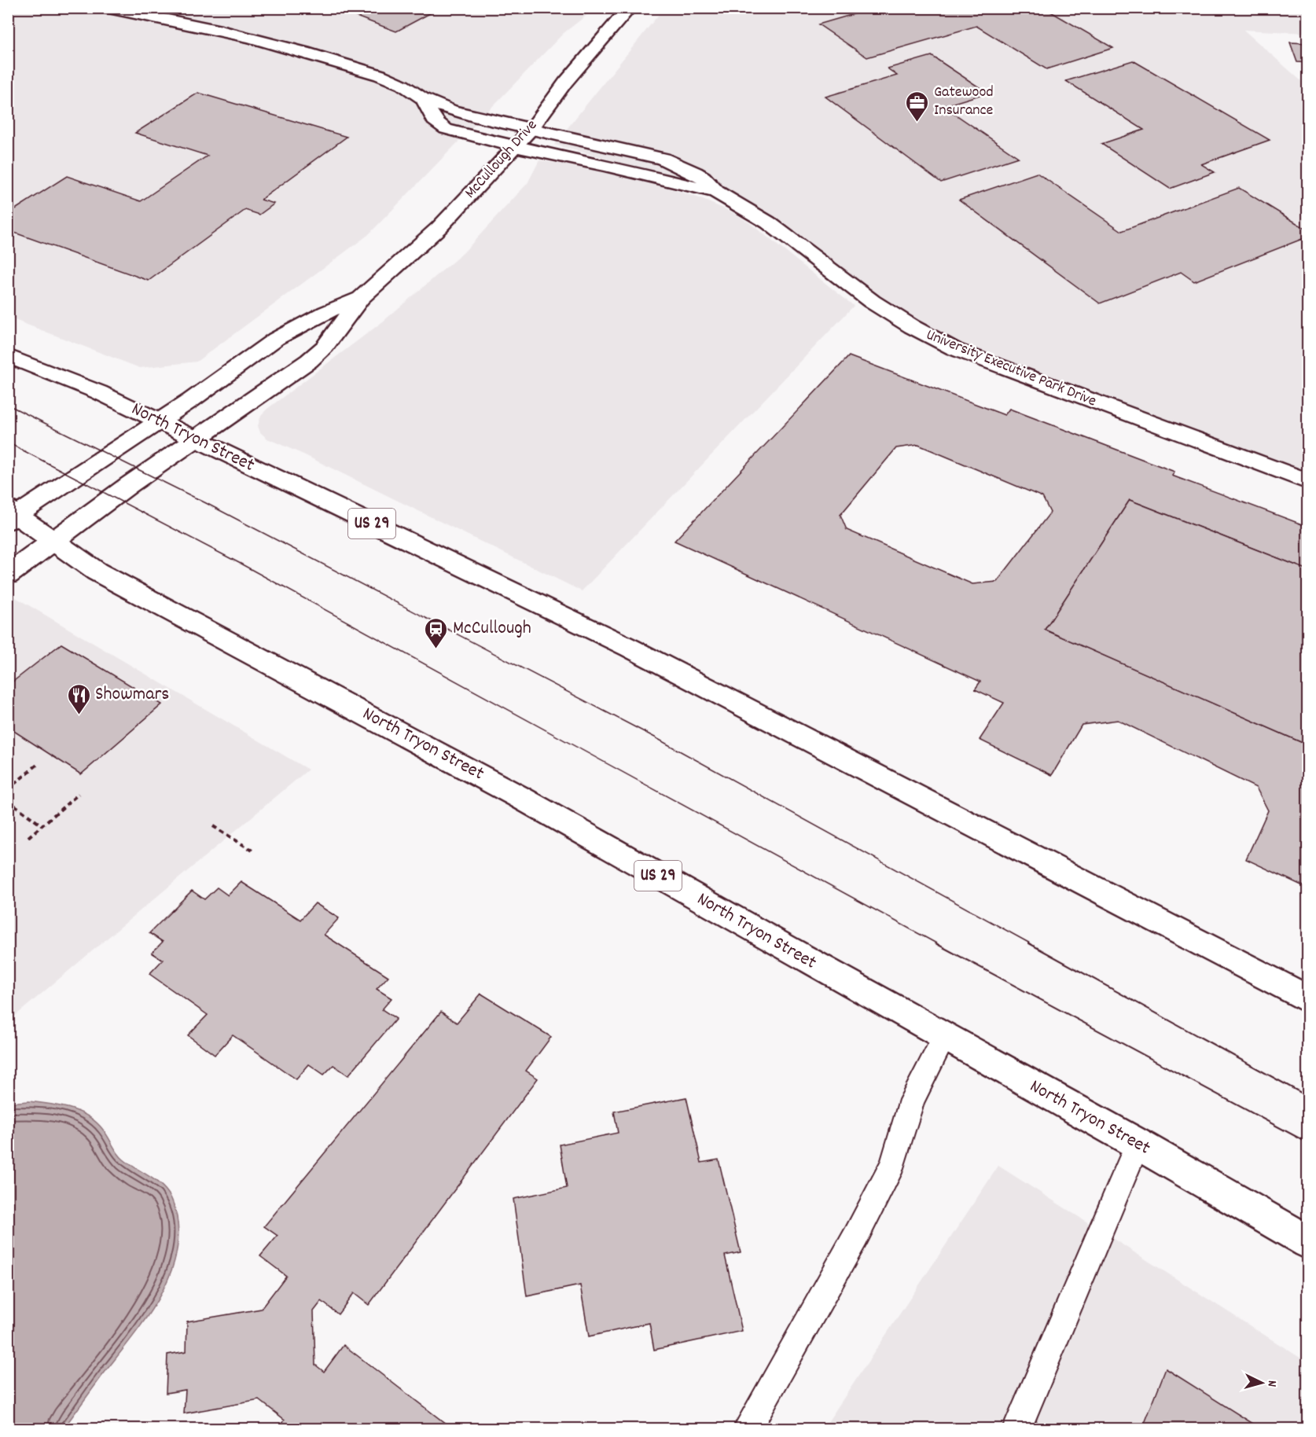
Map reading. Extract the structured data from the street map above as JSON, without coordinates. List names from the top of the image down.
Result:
{
  "streets": {
    "street": [
      "McCullough Drive",
      "University Executive Park Drive",
      "North Tryon Street",
      "US 29"
    ]
  },
  "crossings": [
    ["McCullough Drive", "University Executive Park Drive"],
    ["McCullough Drive", "North Tryon Street"]
  ],
  "places": {
    "office": ["Gatewood Insurance"],
    "station": ["McCullough"],
    "restaurant": ["Showmars"]
  },
  "north": "right"
}
